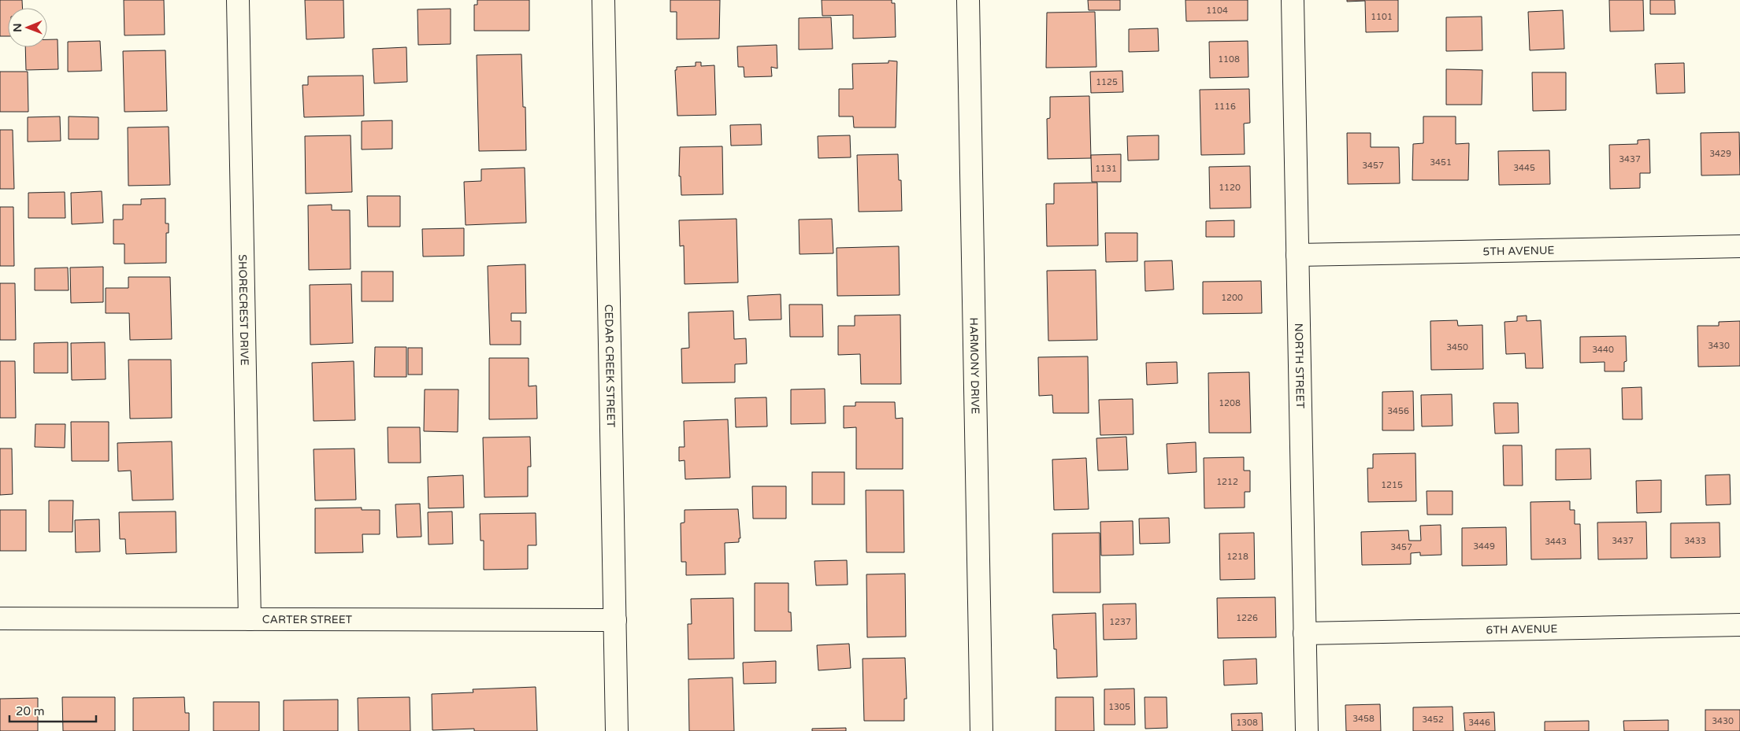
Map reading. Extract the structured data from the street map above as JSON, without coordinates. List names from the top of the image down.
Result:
{
  "streets": {
    "street": [
      "5TH AVENUE",
      "SHORECREST DRIVE",
      "HARMONY DRIVE",
      "CEDAR CREEK STREET",
      "NORTH STREET",
      "CARTER STREET",
      "6TH AVENUE"
    ]
  },
  "crossings": [
    ["5TH AVENUE", "NORTH STREET"],
    ["SHORECREST DRIVE", "CARTER STREET"],
    ["CEDAR CREEK STREET", "CARTER STREET"],
    ["NORTH STREET", "6TH AVENUE"]
  ],
  "house_numbers": [
    "1104",
    "1101",
    "1108",
    "1125",
    "1116",
    "3429",
    "3437",
    "3451",
    "3457",
    "3445",
    "1131",
    "1120",
    "1200",
    "3430",
    "3450",
    "3440",
    "1208",
    "3456",
    "1212",
    "1215",
    "3437",
    "3433",
    "3443",
    "3449",
    "3457",
    "1218",
    "1226",
    "1237",
    "1305",
    "3458",
    "3452",
    "3430",
    "1308",
    "3446"
  ],
  "scale_bar": "20 m",
  "north": "left"
}
